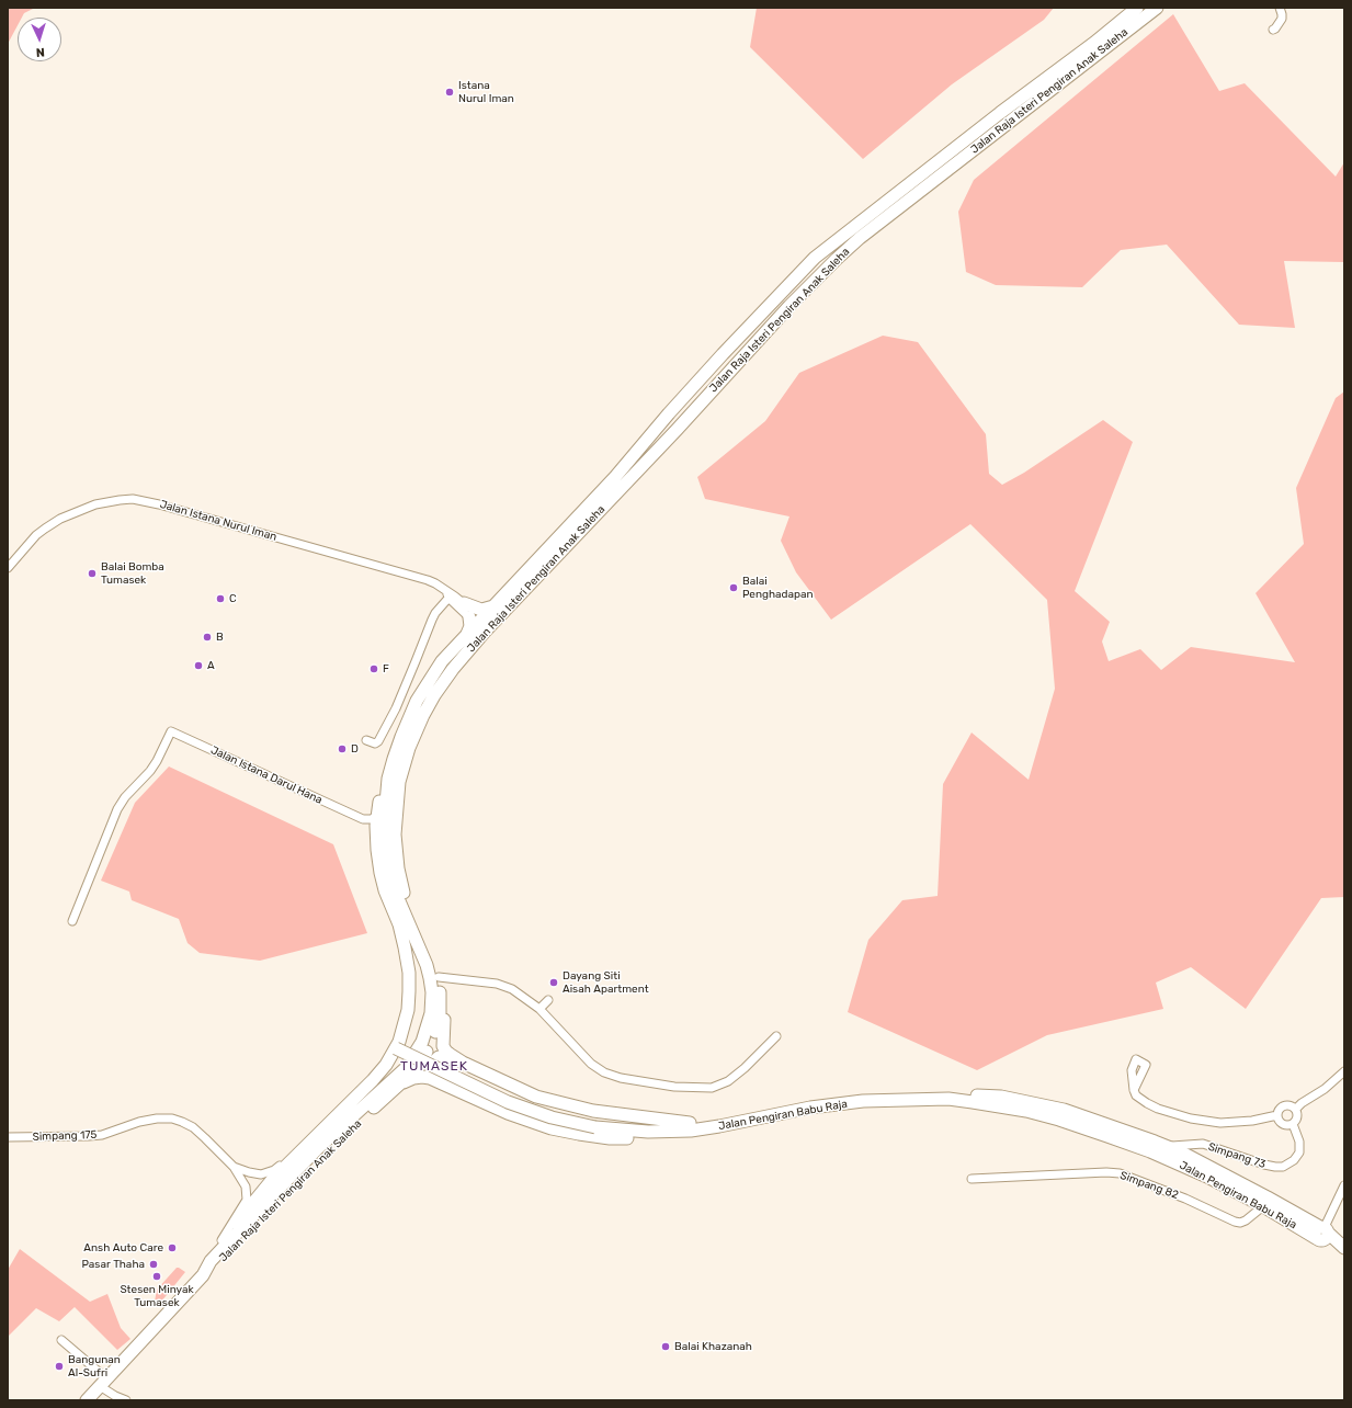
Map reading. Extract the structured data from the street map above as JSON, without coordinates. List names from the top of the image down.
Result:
{
  "streets": {
    "main road": ["Jalan Raja Isteri Pengiran Anak Saleha", "Jalan Pengiran Babu Raja"],
    "street": [
      "Jalan Istana Nurul Iman",
      "Jalan Istana Darul Hana",
      "Simpang 175",
      "Simpang 73",
      "Simpang 82"
    ]
  },
  "crossings": [
    ["Jalan Raja Isteri Pengiran Anak Saleha", "Jalan Istana Nurul Iman"],
    ["Jalan Pengiran Babu Raja", "Simpang 73"],
    ["Jalan Pengiran Babu Raja", "Simpang 82"]
  ],
  "districts": ["TUMASEK"],
  "places": [
    "Istana Nurul Iman",
    "Balai Bomba Tumasek",
    "Balai Penghadapan",
    "C",
    "B",
    "A",
    "F",
    "D",
    "Dayang Siti Aisah Apartment",
    "Ansh Auto Care",
    "Pasar Thaha",
    "Stesen Minyak Tumasek",
    "Balai Khazanah",
    "Bangunan Al-Sufri"
  ],
  "north": "bottom"
}
